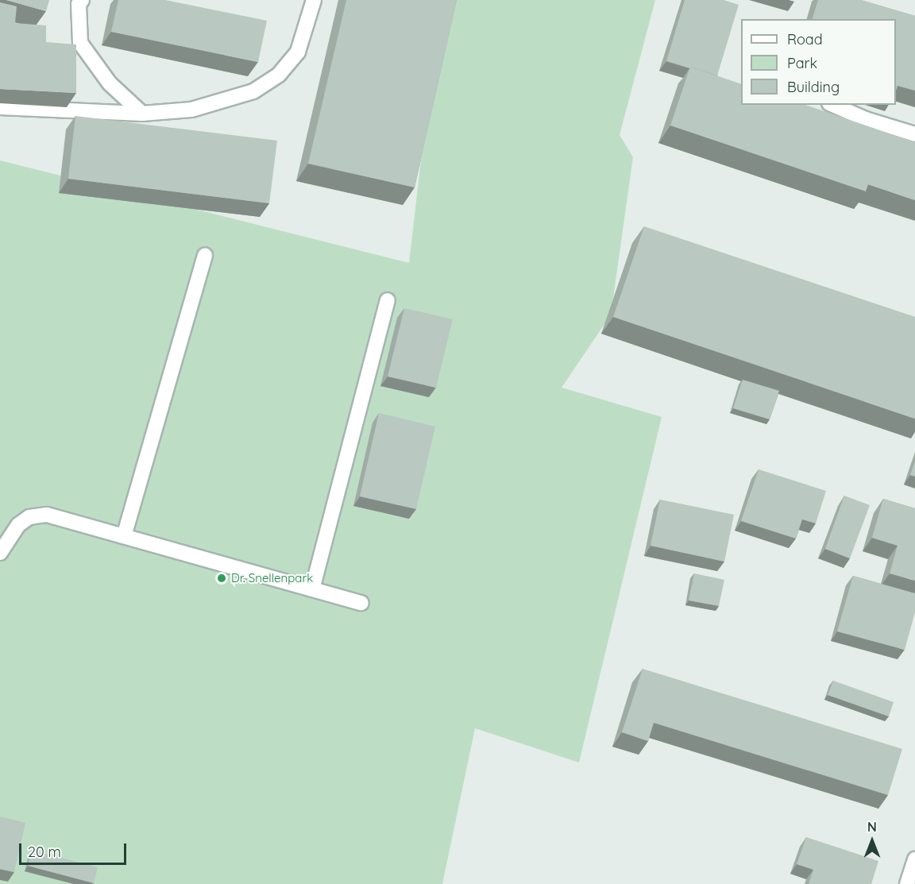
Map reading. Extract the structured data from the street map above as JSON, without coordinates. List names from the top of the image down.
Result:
{
  "places": ["Dr. Snellenpark"],
  "legend": ["Road", "Park", "Building"],
  "scale_bar": "20 m",
  "north": "top"
}
